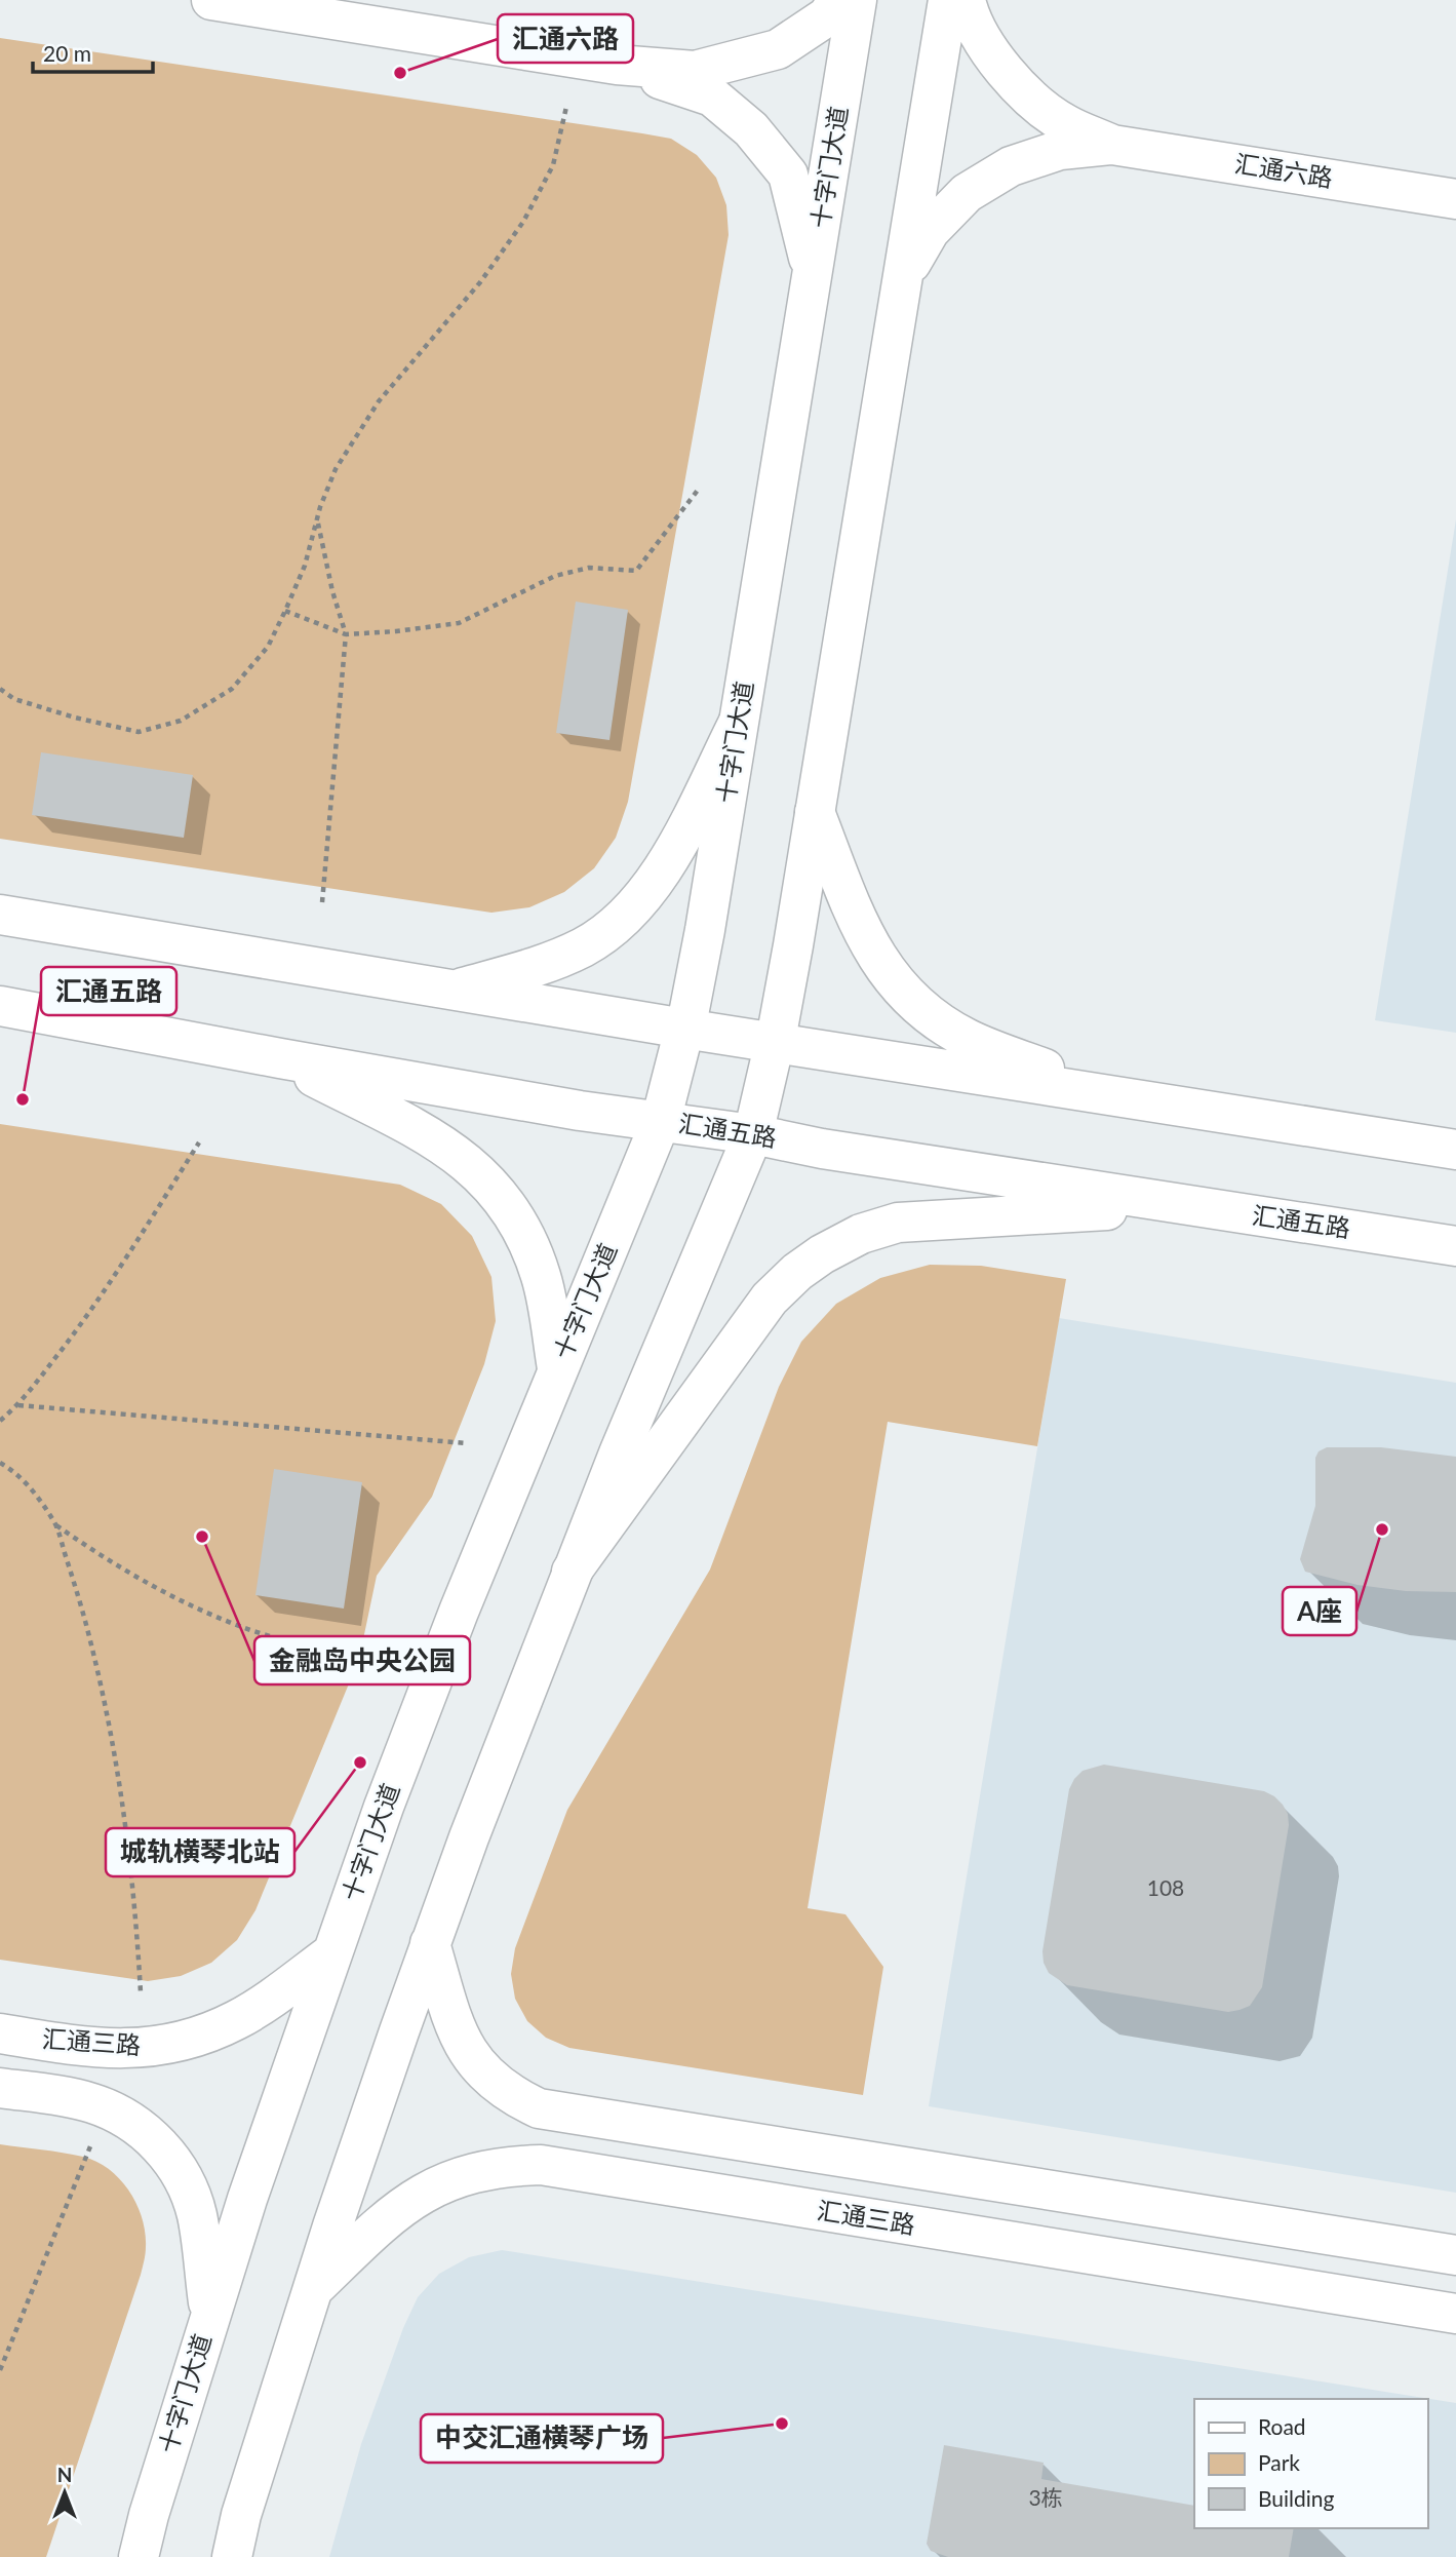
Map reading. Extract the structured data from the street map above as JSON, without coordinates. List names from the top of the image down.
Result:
{
  "streets": {
    "street": [
      "十字门大道",
      "汇通六路",
      "汇通五路",
      "汇通三路"
    ]
  },
  "crossings": [
    ["十字门大道", "汇通五路"],
    ["十字门大道", "汇通三路"]
  ],
  "places": [
    "汇通六路",
    "汇通五路",
    "A座",
    "金融岛中央公园",
    "城轨横琴北站",
    "中交汇通横琴广场"
  ],
  "house_numbers": ["108", "3栋"],
  "legend": ["Road", "Park", "Building"],
  "scale_bar": "20 m",
  "north": "top"
}
